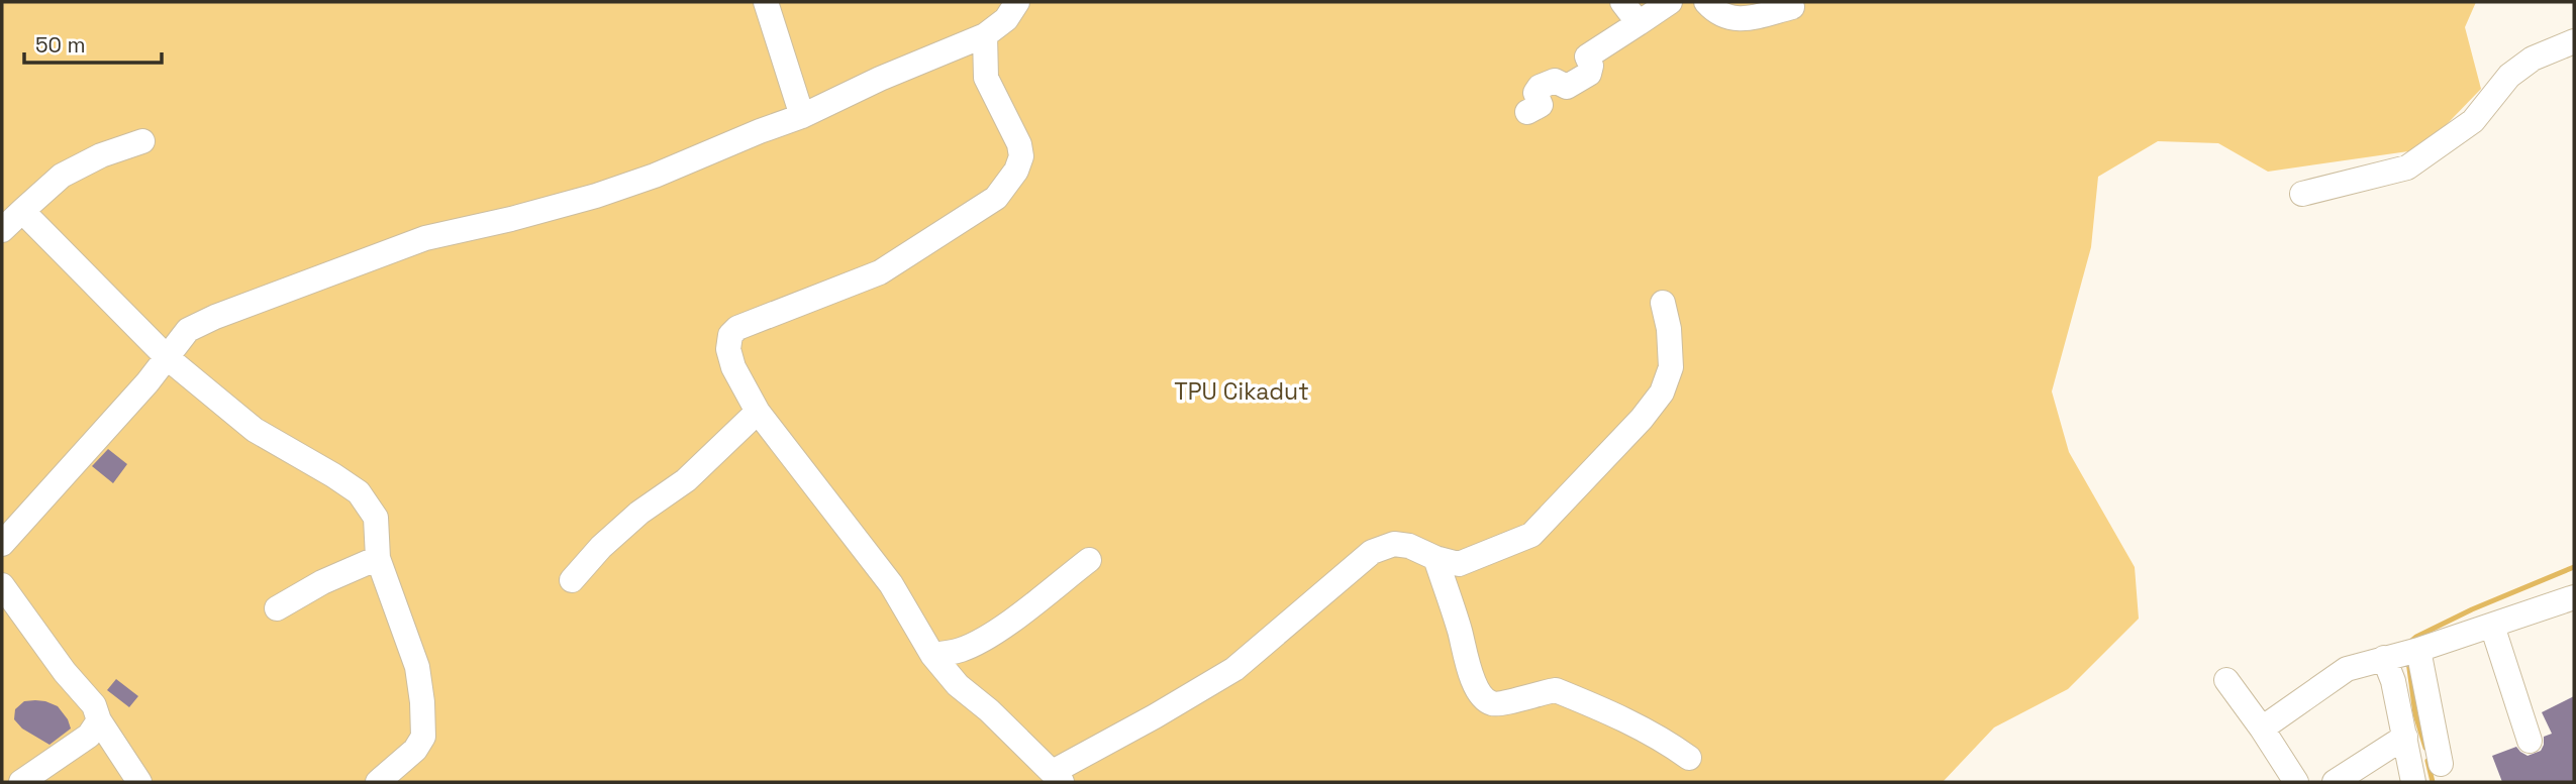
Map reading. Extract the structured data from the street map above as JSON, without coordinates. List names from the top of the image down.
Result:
{
  "parks": ["TPU Cikadut"],
  "scale_bar": "50 m"
}
